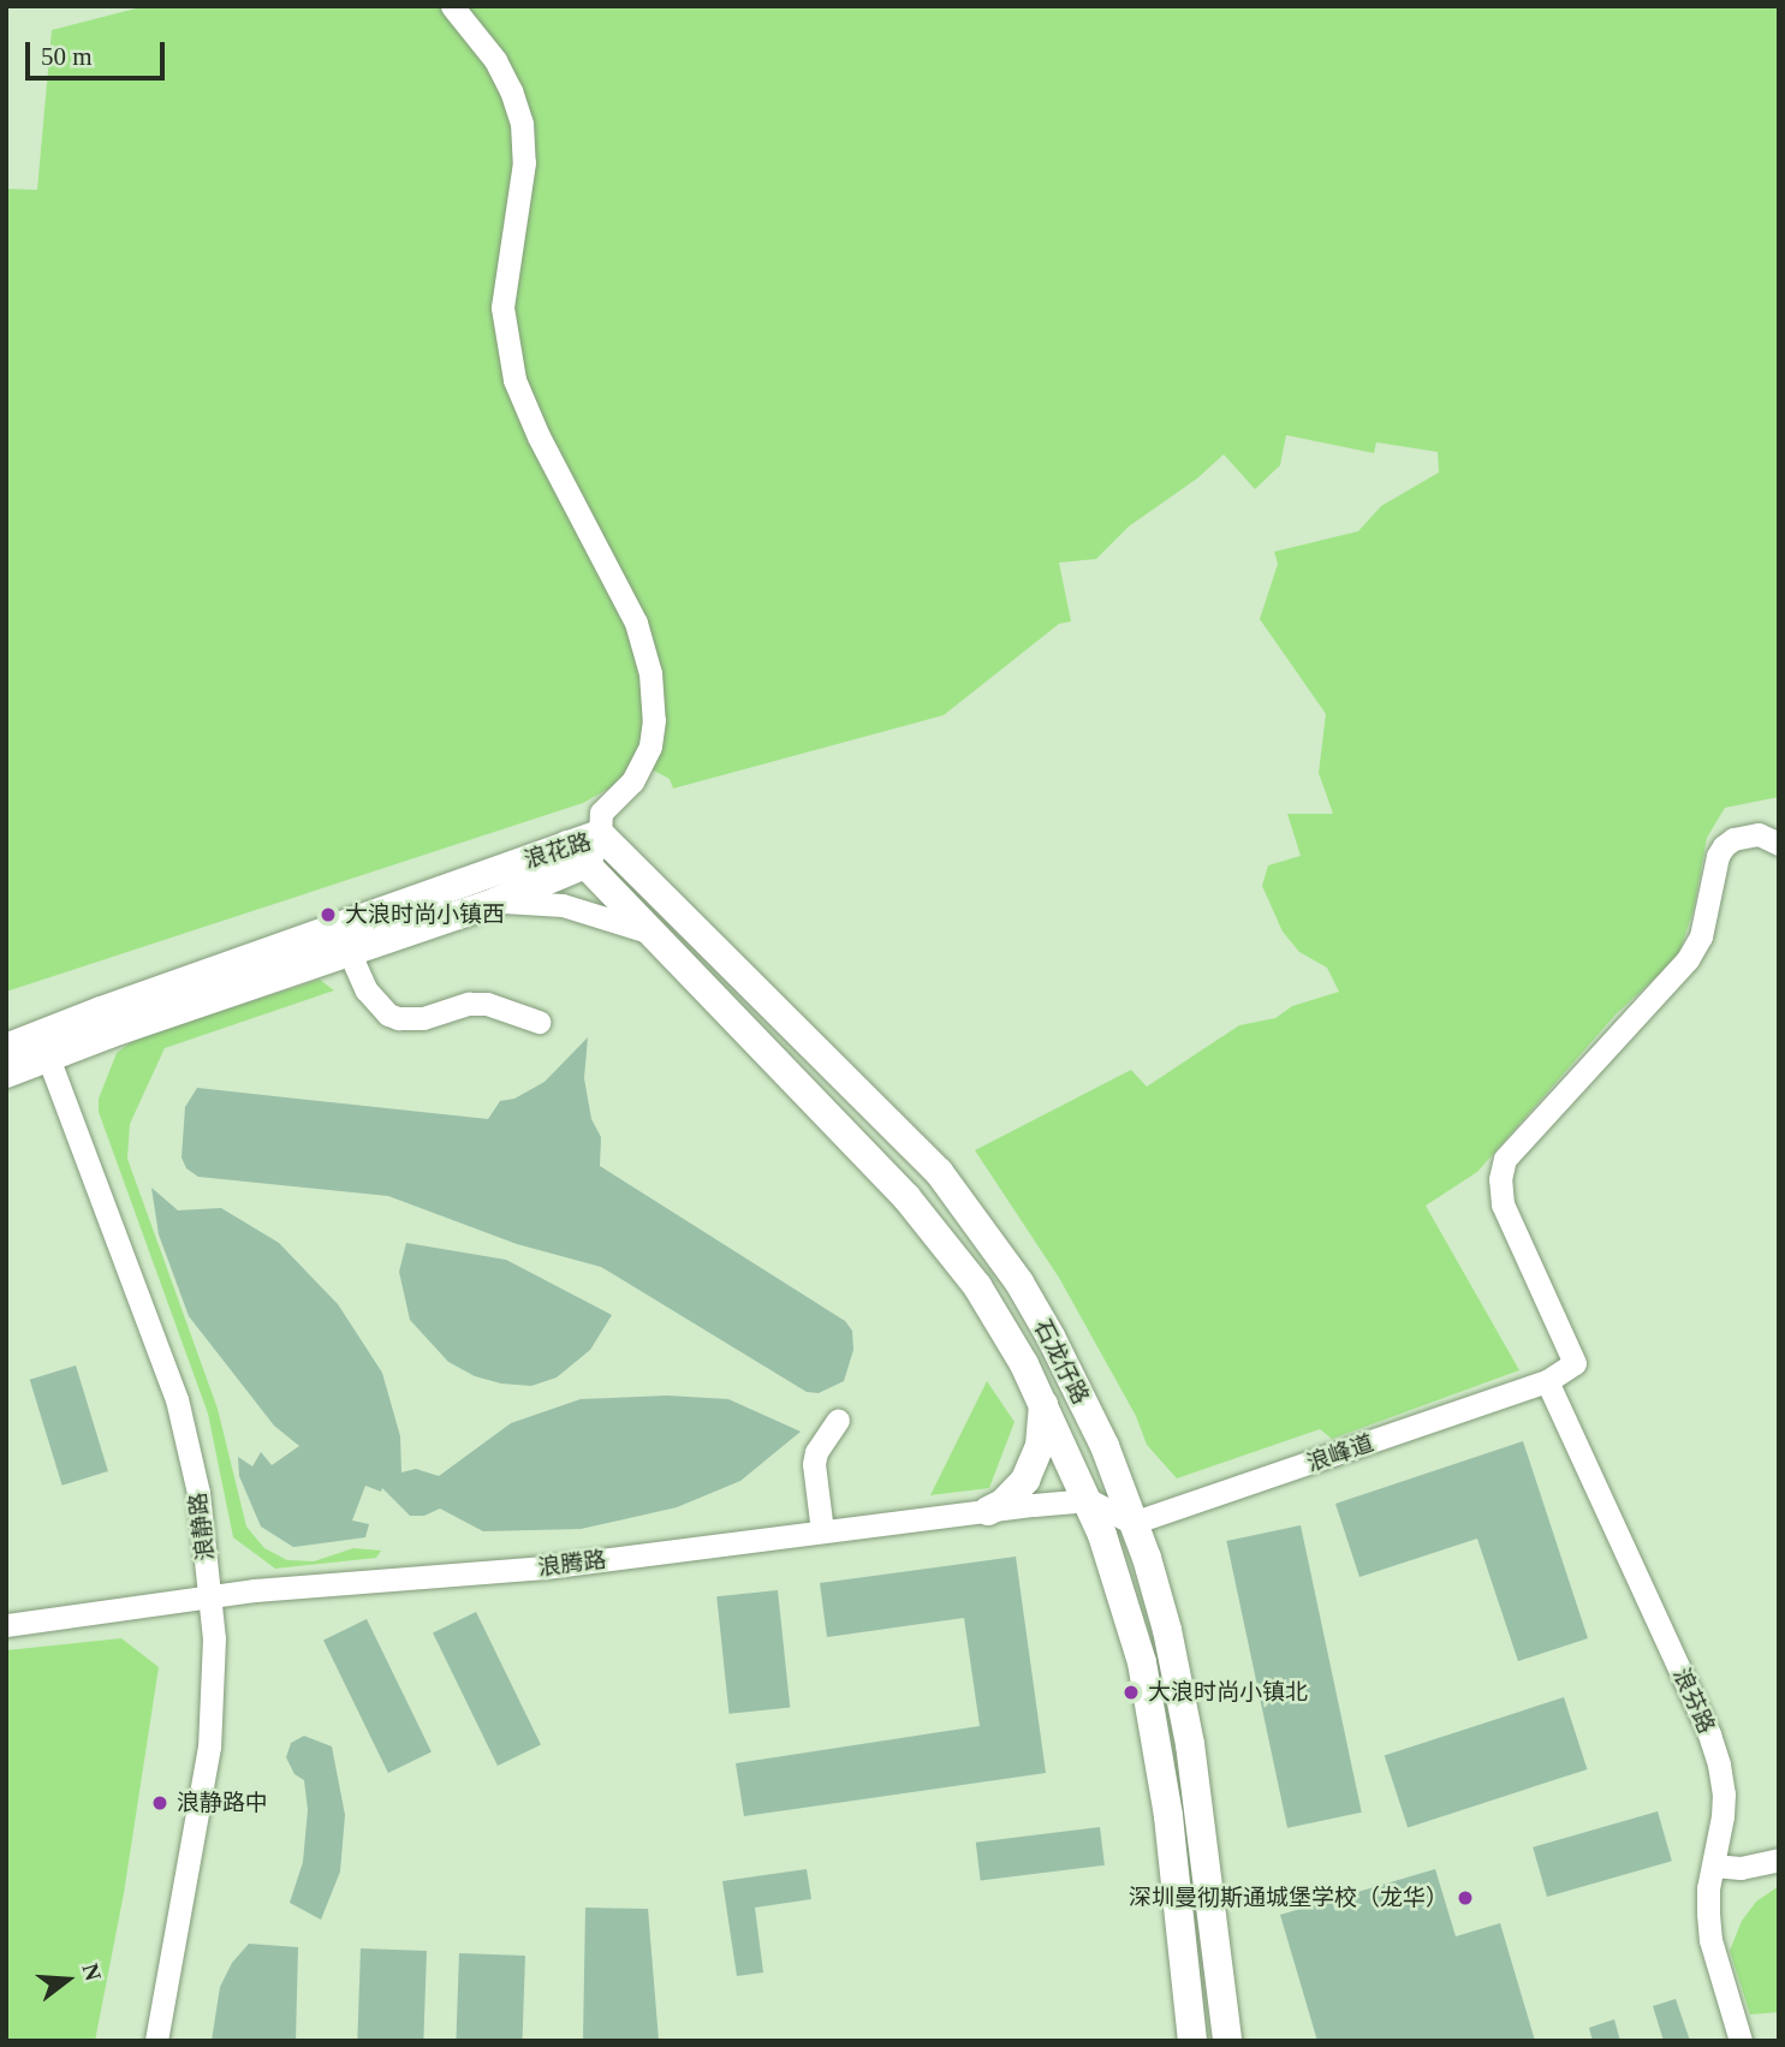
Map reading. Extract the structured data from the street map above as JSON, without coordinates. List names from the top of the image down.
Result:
{
  "streets": {
    "main road": ["浪花路", "石龙仔路"],
    "street": [
      "浪峰道",
      "浪静路",
      "浪腾路",
      "浪芬路"
    ]
  },
  "crossings": [
    ["浪花路", "石龙仔路"],
    ["浪花路", "浪静路"],
    ["石龙仔路", "浪峰道"],
    ["石龙仔路", "浪腾路"],
    ["浪峰道", "浪芬路"],
    ["浪静路", "浪腾路"]
  ],
  "places": [
    "大浪时尚小镇西",
    "大浪时尚小镇北",
    "浪静路中",
    "深圳曼彻斯通城堡学校（龙华）"
  ],
  "scale_bar": "50 m",
  "north": "right"
}
